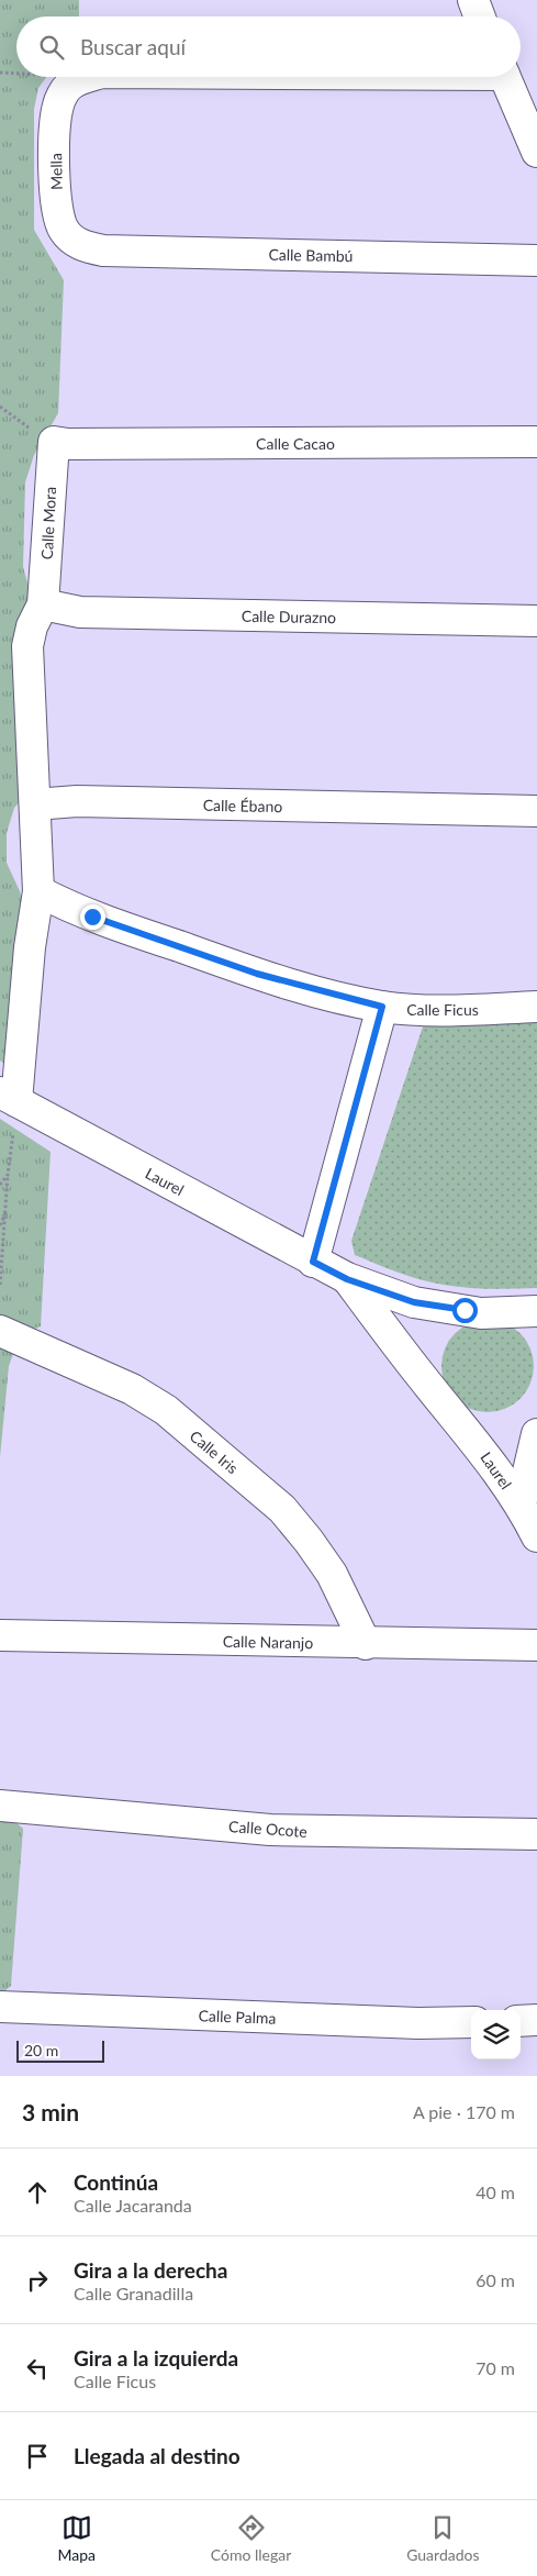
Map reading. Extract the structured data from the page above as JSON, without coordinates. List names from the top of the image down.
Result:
{
  "streets": {
    "street": [
      "Mella",
      "Calle Bambú",
      "Calle Cacao",
      "Calle Mora",
      "Calle Durazno",
      "Calle Ébano",
      "Calle Ficus",
      "Laurel",
      "Calle Iris",
      "Calle Naranjo",
      "Calle Ocote",
      "Calle Palma"
    ]
  },
  "crossings": [
    ["Mella", "Calle Bambú"],
    ["Calle Cacao", "Calle Mora"],
    ["Calle Mora", "Calle Durazno"],
    ["Calle Iris", "Calle Naranjo"]
  ],
  "scale_bar": "20 m",
  "page": {
    "search": "Buscar aquí",
    "scale": "20 m",
    "heading": ["3 min", "A pie · 170 m"],
    "list": [
      ["Continúa", "Calle Jacaranda", "40 m"],
      ["Gira a la derecha", "Calle Granadilla", "60 m"],
      ["Gira a la izquierda", "Calle Ficus", "70 m"],
      "Llegada al destino"
    ],
    "nav": ["Mapa", "Cómo llegar", "Guardados"]
  }
}
